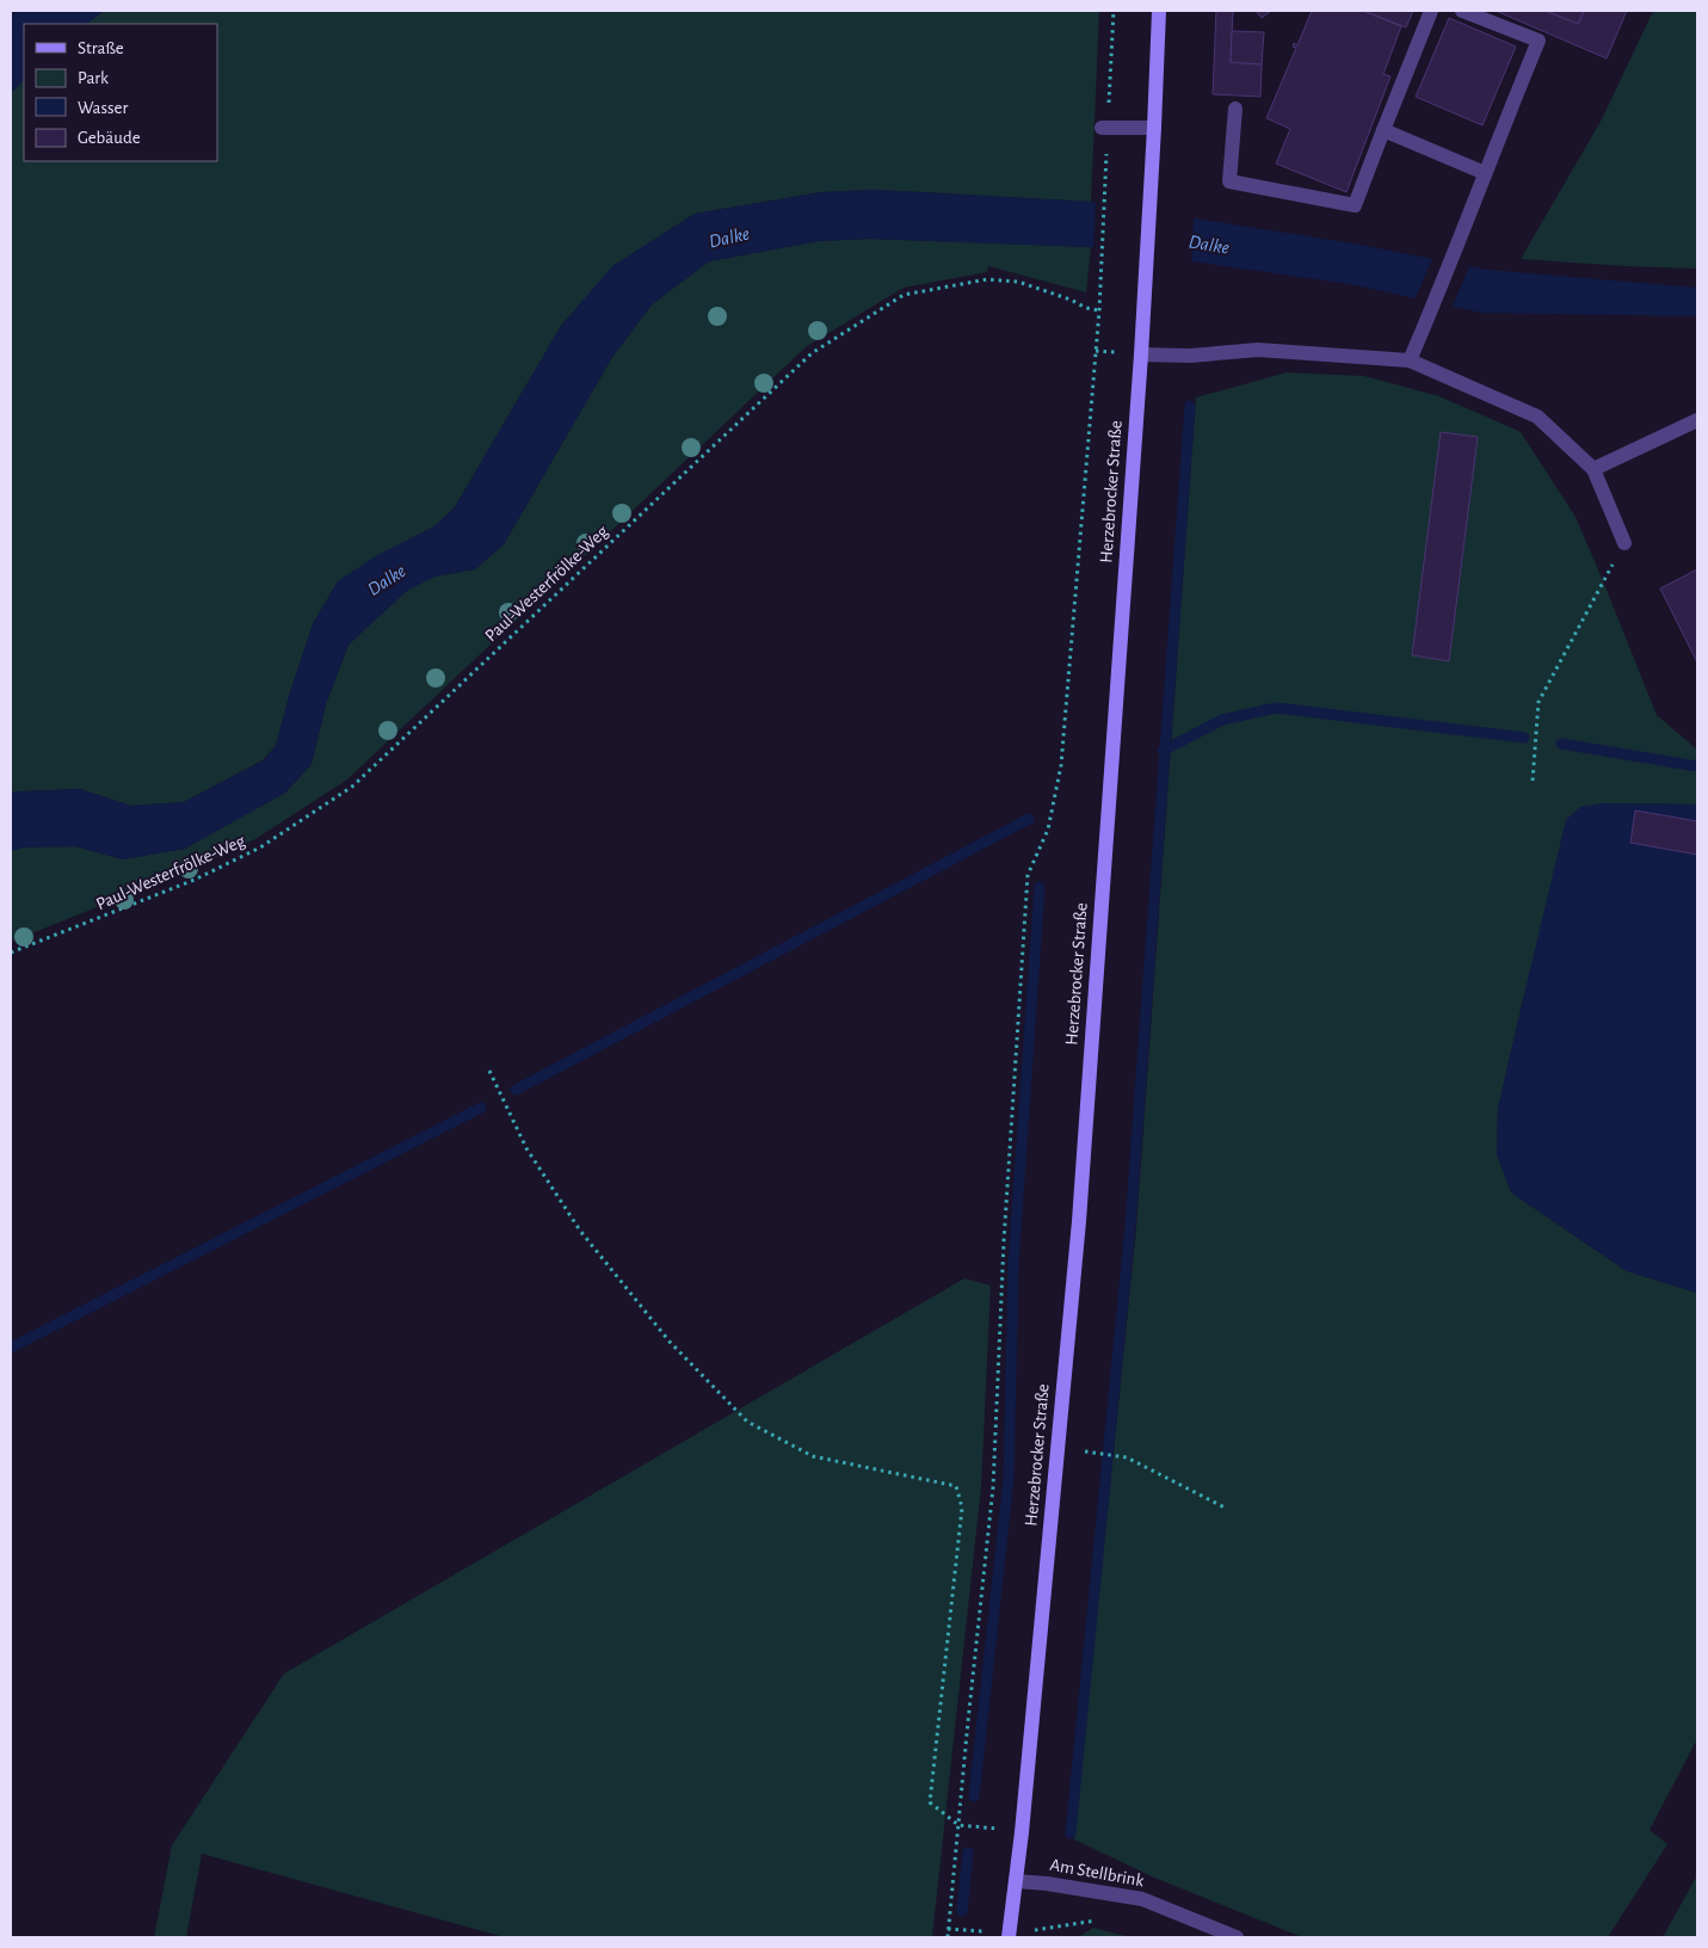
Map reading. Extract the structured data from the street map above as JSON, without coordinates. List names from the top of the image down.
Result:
{
  "streets": {
    "main road": ["Herzebrocker Straße"],
    "street": ["Am Stellbrink"],
    "path": ["Paul-Westerfrölke-Weg"]
  },
  "crossings": [
    ["Herzebrocker Straße", "Am Stellbrink"]
  ],
  "water": ["Dalke"],
  "legend": [
    "Straße",
    "Park",
    "Wasser",
    "Gebäude"
  ]
}
